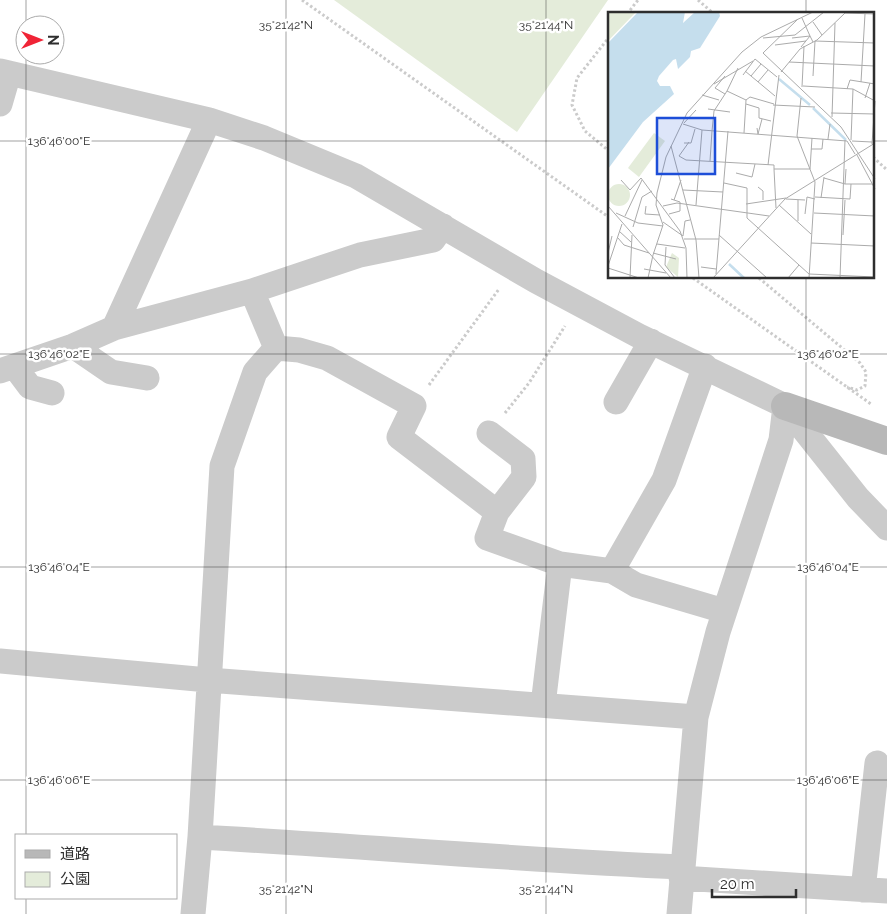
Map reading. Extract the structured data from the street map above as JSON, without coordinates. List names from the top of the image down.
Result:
{
  "legend": ["道路", "公園"],
  "scale_bar": "20 m",
  "north": "right",
  "coordinates": [
    "35°21'42\"N",
    "35°21'44\"N",
    "136°46'00\"E",
    "136°46'02\"E",
    "136°46'04\"E",
    "136°46'06\"E"
  ]
}
